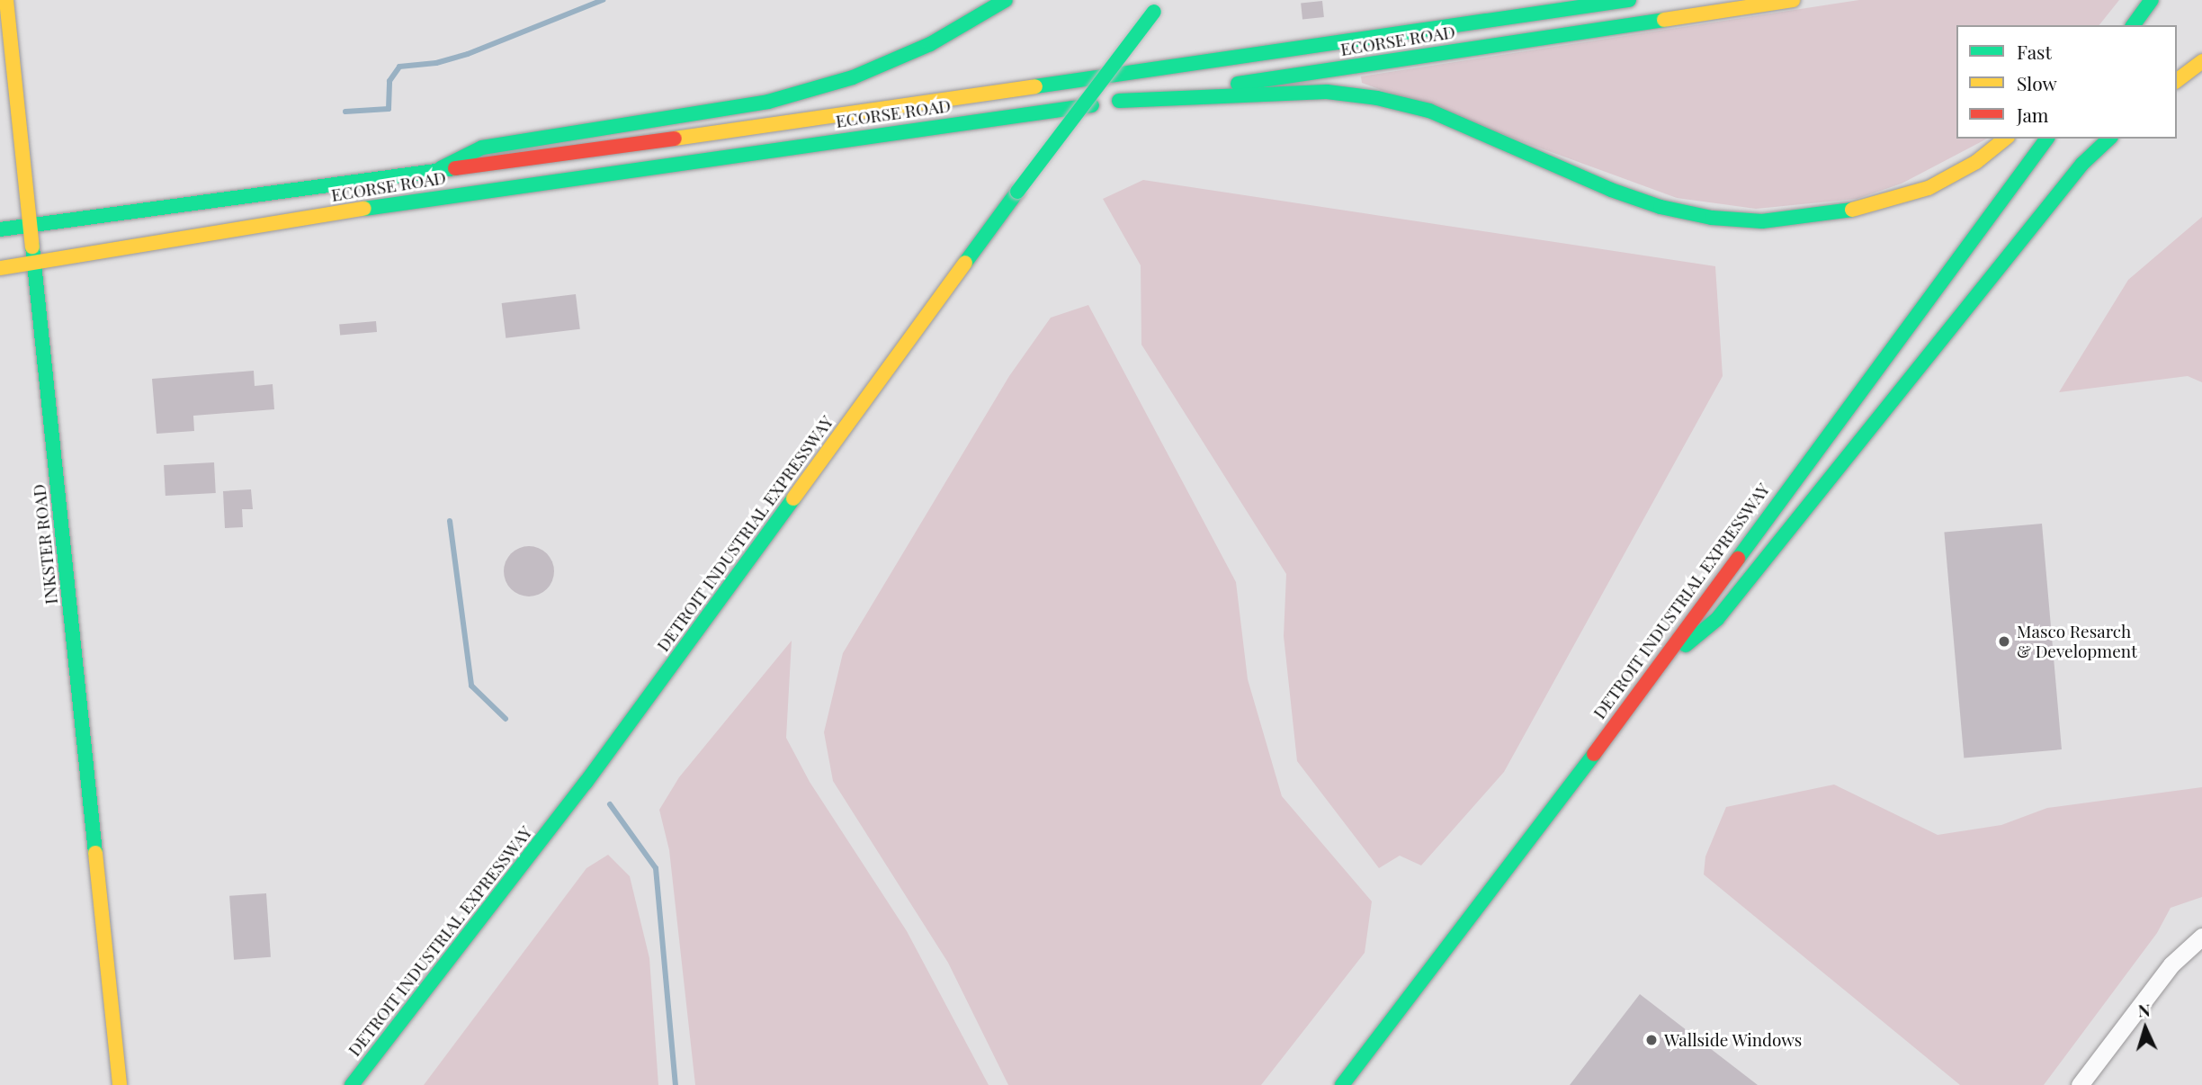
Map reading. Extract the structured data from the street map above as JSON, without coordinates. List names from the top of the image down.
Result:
{
  "streets": {
    "main road": ["ECORSE ROAD", "DETROIT INDUSTRIAL EXPRESSWAY", "INKSTER ROAD"]
  },
  "crossings": [
    ["ECORSE ROAD", "INKSTER ROAD"]
  ],
  "places": ["Masco Resarch & Development", "Wallside Windows"],
  "legend": ["Fast", "Slow", "Jam"],
  "north": "top"
}
